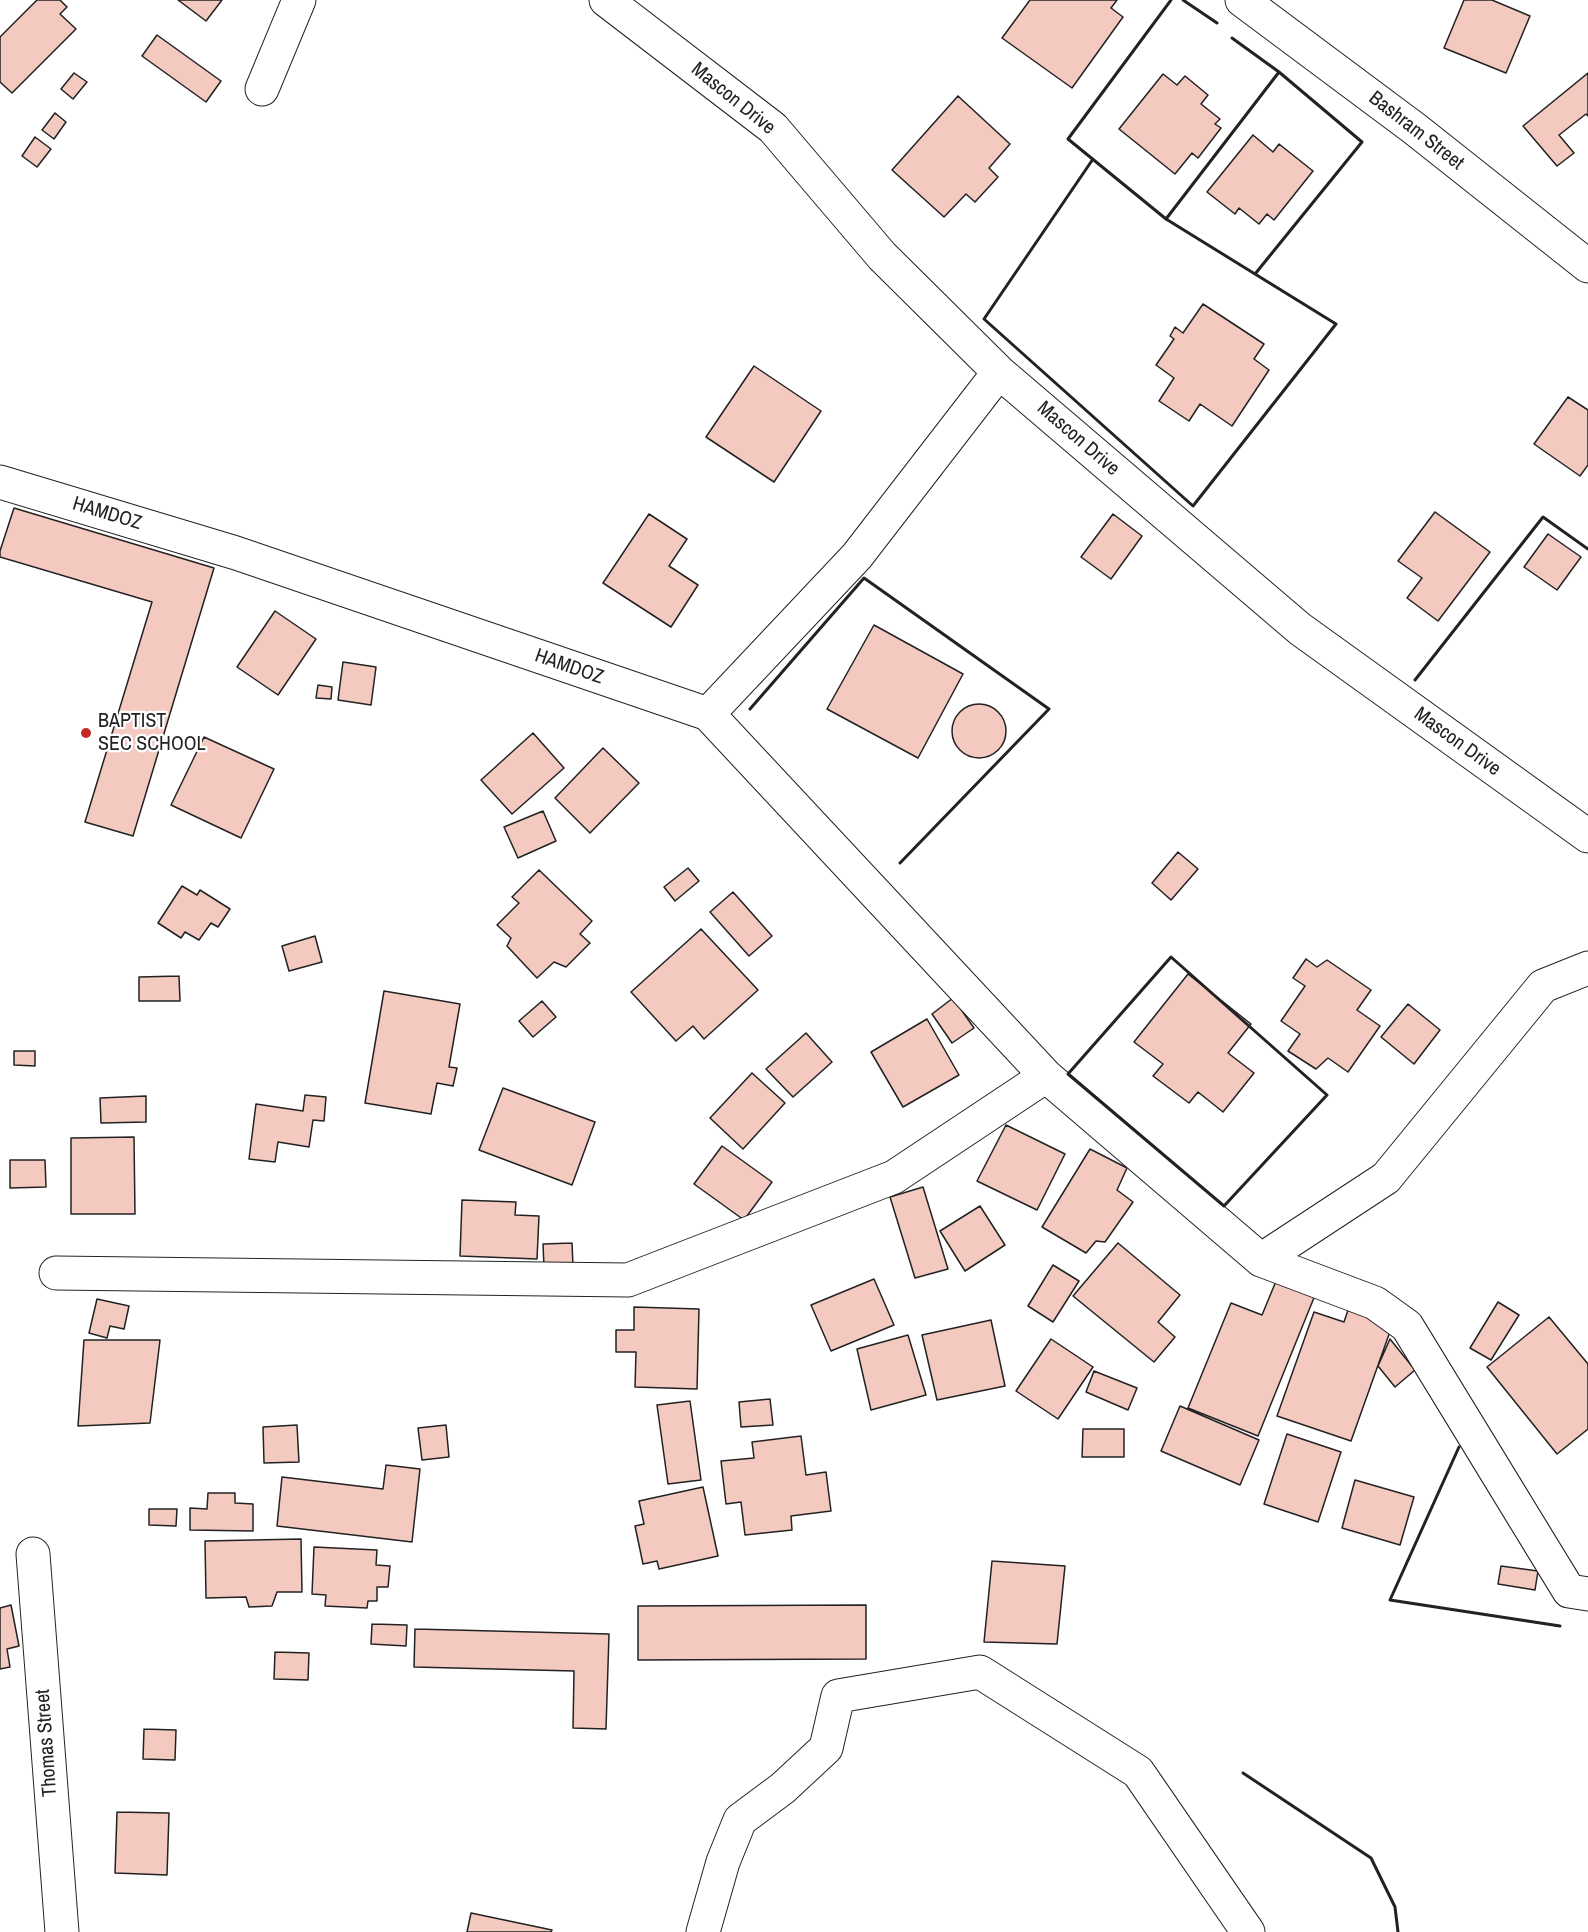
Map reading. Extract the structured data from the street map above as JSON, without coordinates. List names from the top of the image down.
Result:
{
  "streets": {
    "street": [
      "Mascon Drive",
      "Bashram Street",
      "HAMDOZ",
      "Thomas Street"
    ]
  },
  "places": ["BAPTIST SEC SCHOOL"]
}
